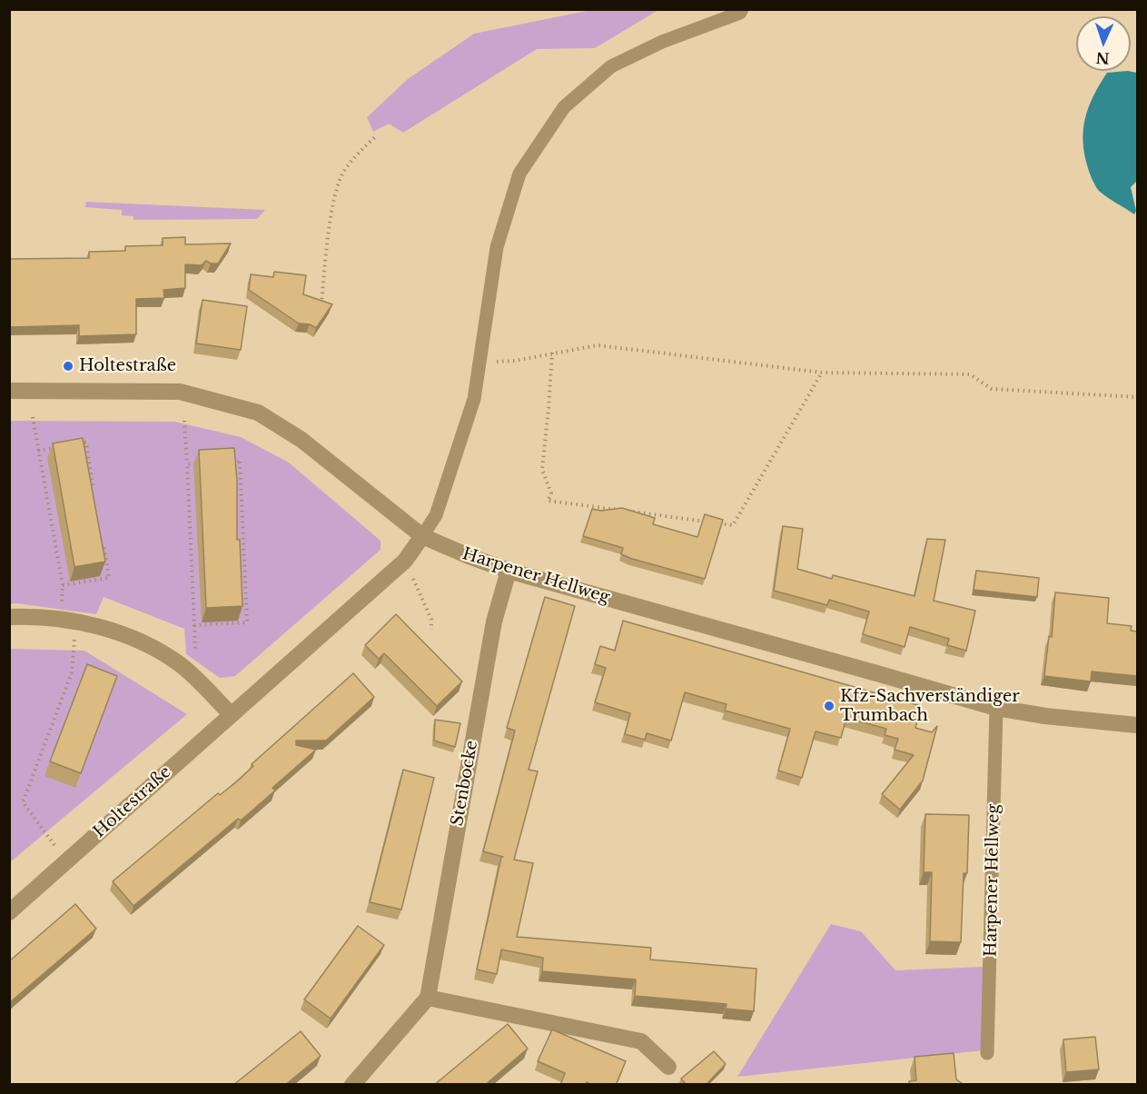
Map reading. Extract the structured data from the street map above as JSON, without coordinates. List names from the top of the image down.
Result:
{
  "streets": {
    "street": ["Harpener Hellweg", "Stenbocke", "Holtestraße"]
  },
  "crossings": [
    ["Harpener Hellweg", "Stenbocke"],
    ["Harpener Hellweg", "Holtestraße"]
  ],
  "places": ["Holtestraße", "Kfz-Sachverständiger Trumbach"],
  "north": "bottom"
}
